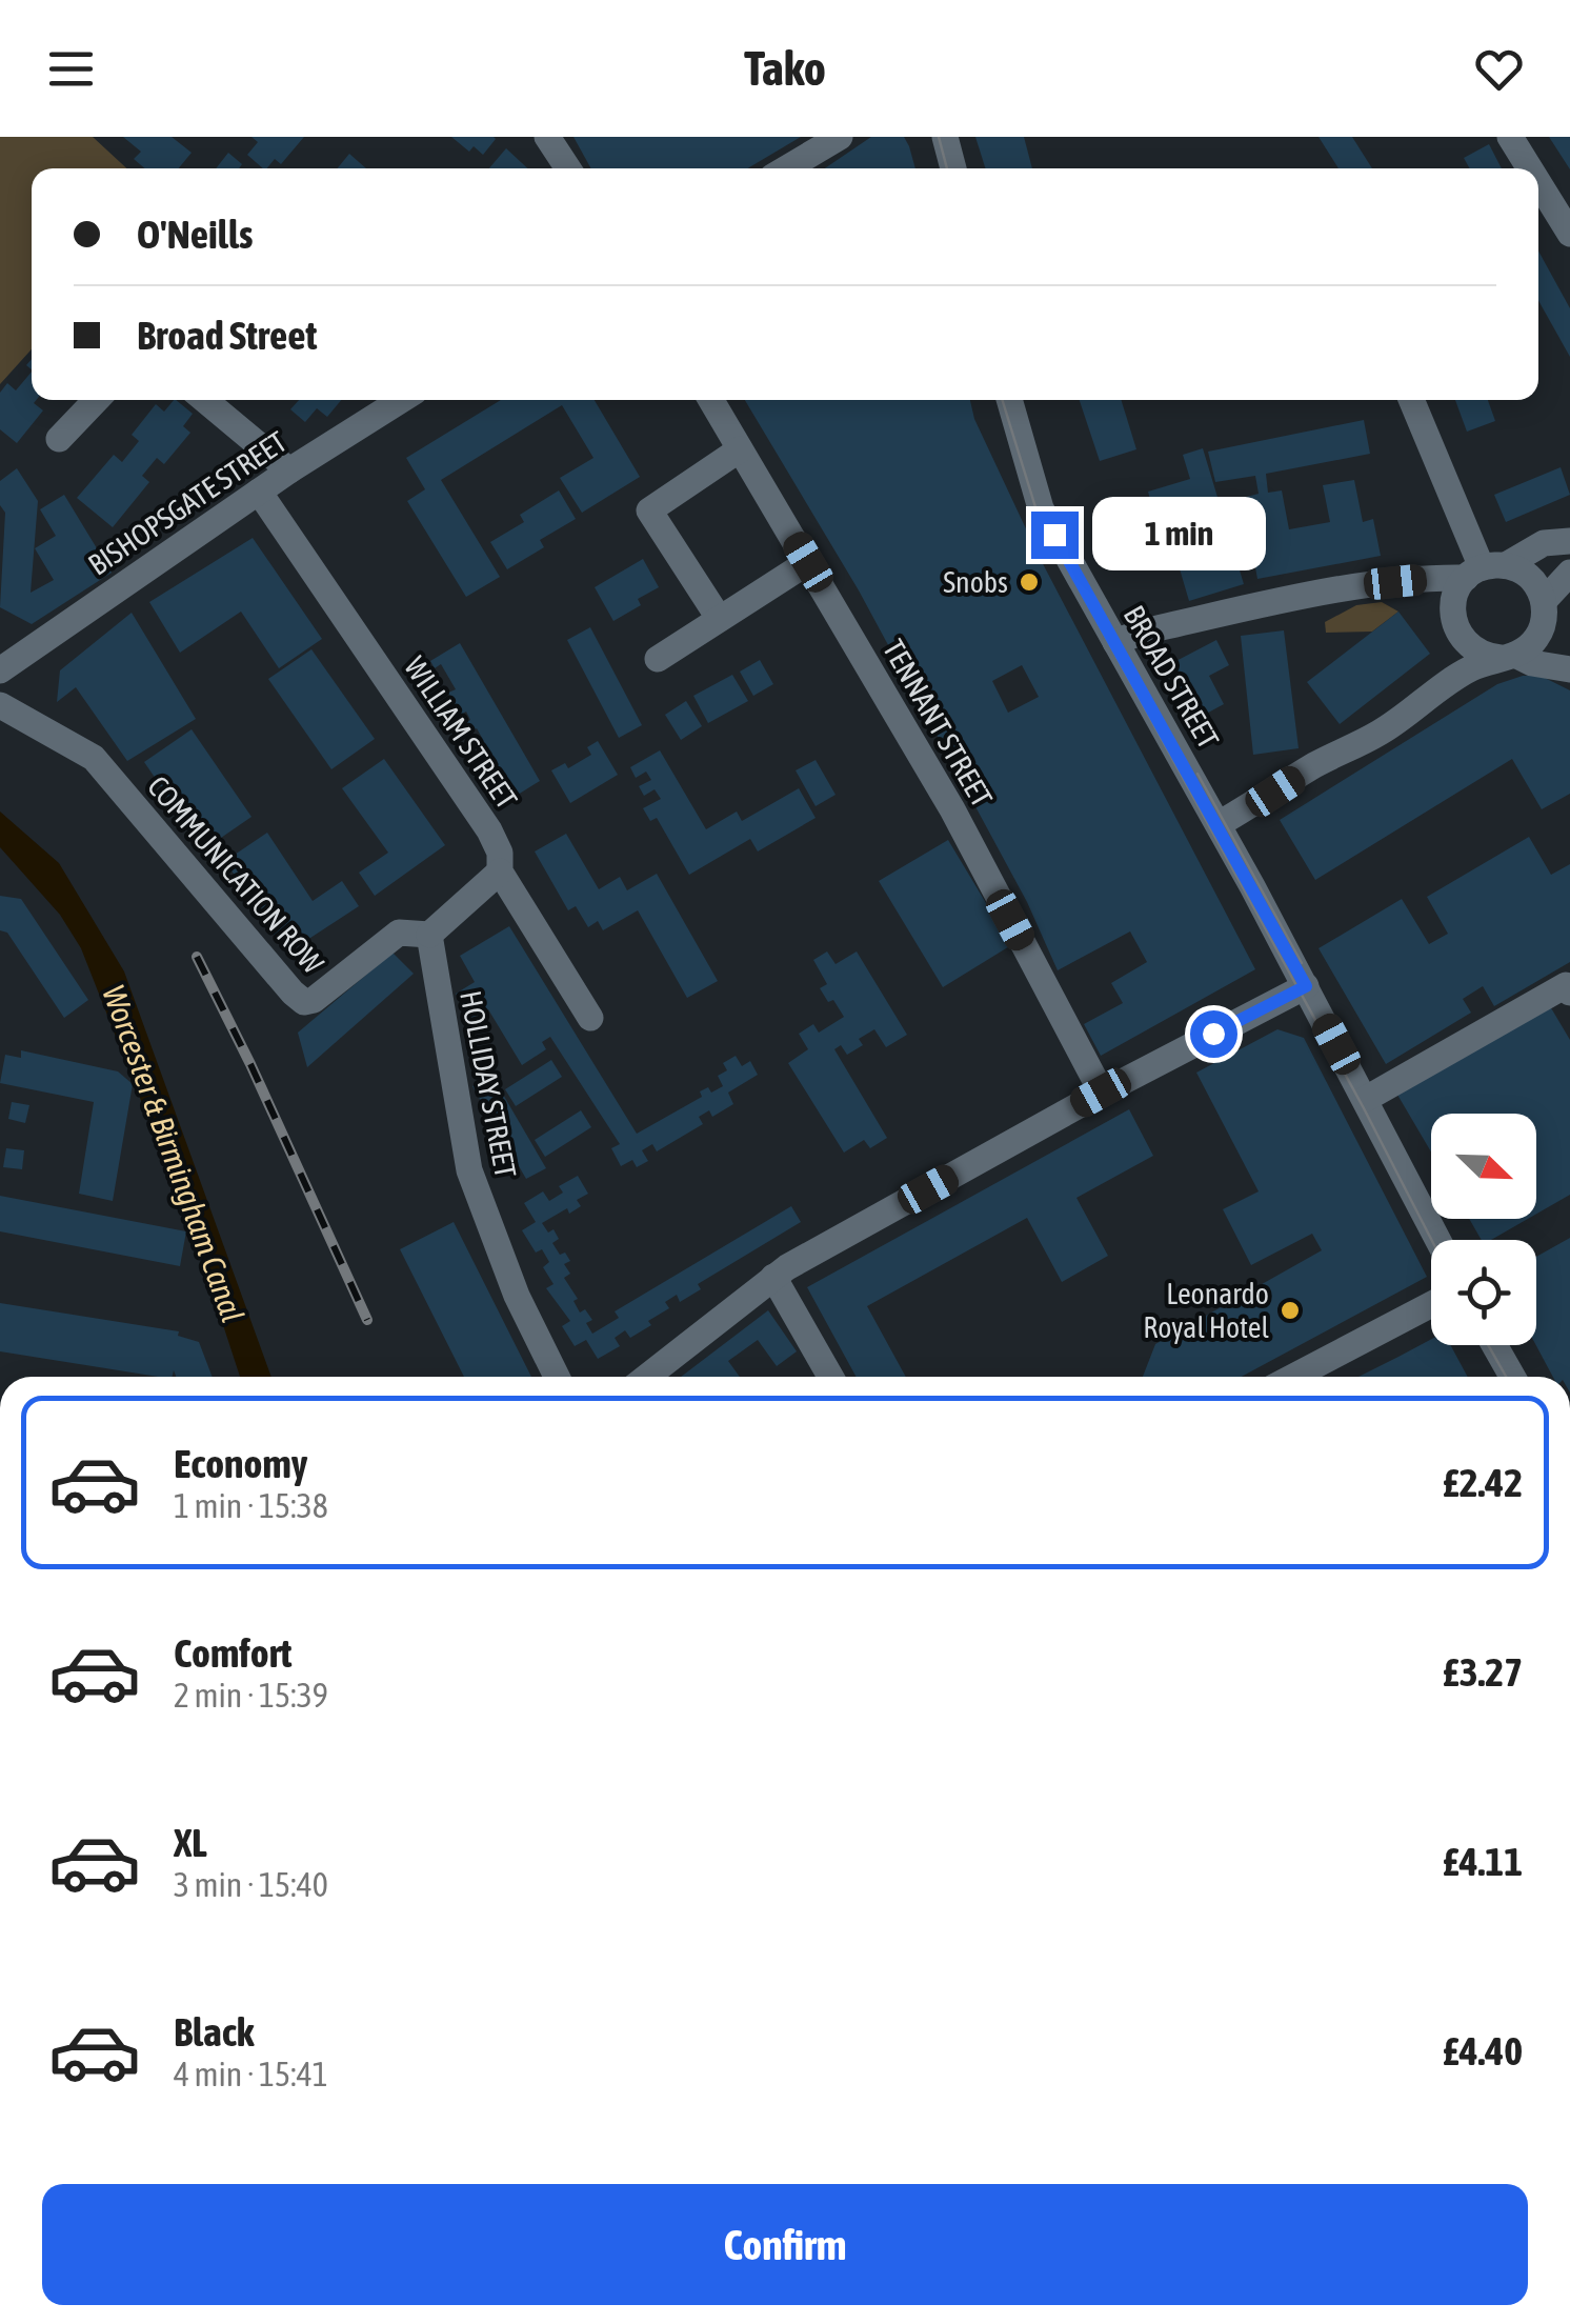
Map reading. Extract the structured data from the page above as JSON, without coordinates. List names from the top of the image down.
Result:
{
  "streets": {
    "street": [
      "BISHOPSGATE STREET",
      "BROAD STREET",
      "TENNANT STREET",
      "WILLIAM STREET",
      "COMMUNICATION ROW",
      "HOLLIDAY STREET"
    ]
  },
  "crossings": [
    ["BISHOPSGATE STREET", "WILLIAM STREET"],
    ["COMMUNICATION ROW", "HOLLIDAY STREET"]
  ],
  "water": ["Worcester & Birmingham Canal"],
  "places": ["Snobs", "Leonardo Royal Hotel"],
  "north": "bottom right",
  "page": {
    "header": "Tako",
    "banner": ["O'Neills", "Broad Street"],
    "bubble": "1 min",
    "list": [
      {
        "name": "Economy",
        "note": "1 min · 15:38",
        "value": "£2.42"
      },
      {
        "name": "Comfort",
        "note": "2 min · 15:39",
        "value": "£3.27"
      },
      {
        "name": "XL",
        "note": "3 min · 15:40",
        "value": "£4.11"
      },
      {
        "name": "Black",
        "note": "4 min · 15:41",
        "value": "£4.40"
      }
    ],
    "buttons": "Confirm"
  }
}
